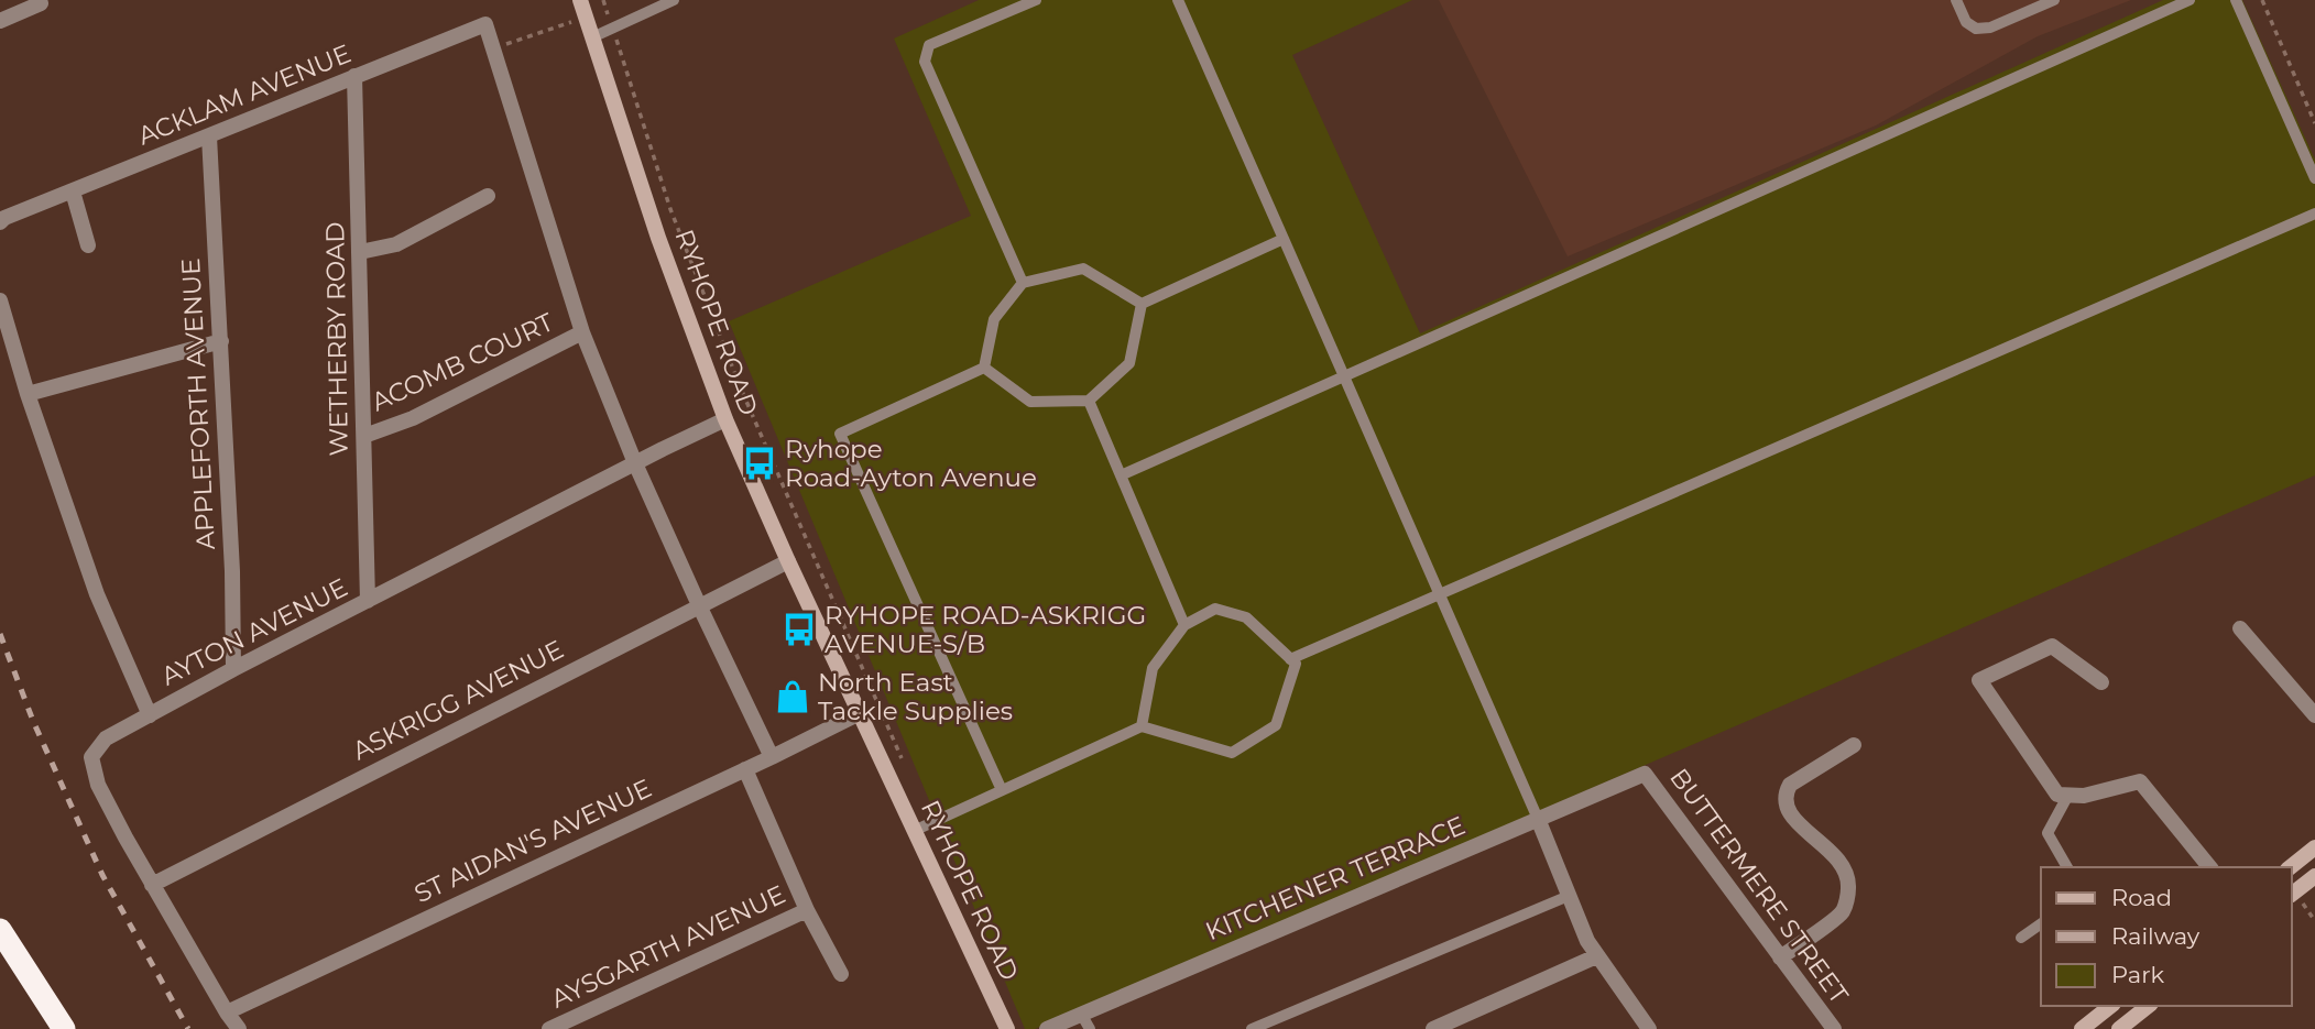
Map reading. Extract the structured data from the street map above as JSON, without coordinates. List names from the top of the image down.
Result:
{
  "streets": {
    "main road": ["RYHOPE ROAD"],
    "street": [
      "ACKLAM AVENUE",
      "WETHERBY ROAD",
      "ACOMB COURT",
      "APPLEFORTH AVENUE",
      "AYTON AVENUE",
      "ASKRIGG AVENUE",
      "ST AIDAN'S AVENUE",
      "KITCHENER TERRACE",
      "BUTTERMERE STREET",
      "AYSGARTH AVENUE"
    ]
  },
  "crossings": [
    ["ACKLAM AVENUE", "WETHERBY ROAD"],
    ["ACKLAM AVENUE", "APPLEFORTH AVENUE"],
    ["RYHOPE ROAD", "AYTON AVENUE"],
    ["RYHOPE ROAD", "ASKRIGG AVENUE"],
    ["RYHOPE ROAD", "ST AIDAN'S AVENUE"],
    ["WETHERBY ROAD", "ACOMB COURT"],
    ["WETHERBY ROAD", "AYTON AVENUE"],
    ["APPLEFORTH AVENUE", "AYTON AVENUE"],
    ["AYTON AVENUE", "ASKRIGG AVENUE"],
    ["AYTON AVENUE", "ST AIDAN'S AVENUE"],
    ["KITCHENER TERRACE", "BUTTERMERE STREET"]
  ],
  "places": {
    "bus stop": ["Ryhope Road-Ayton Avenue", "RYHOPE ROAD-ASKRIGG AVENUE-S/B"],
    "shop": ["North East Tackle Supplies"]
  },
  "legend": ["Road", "Railway", "Park"]
}
